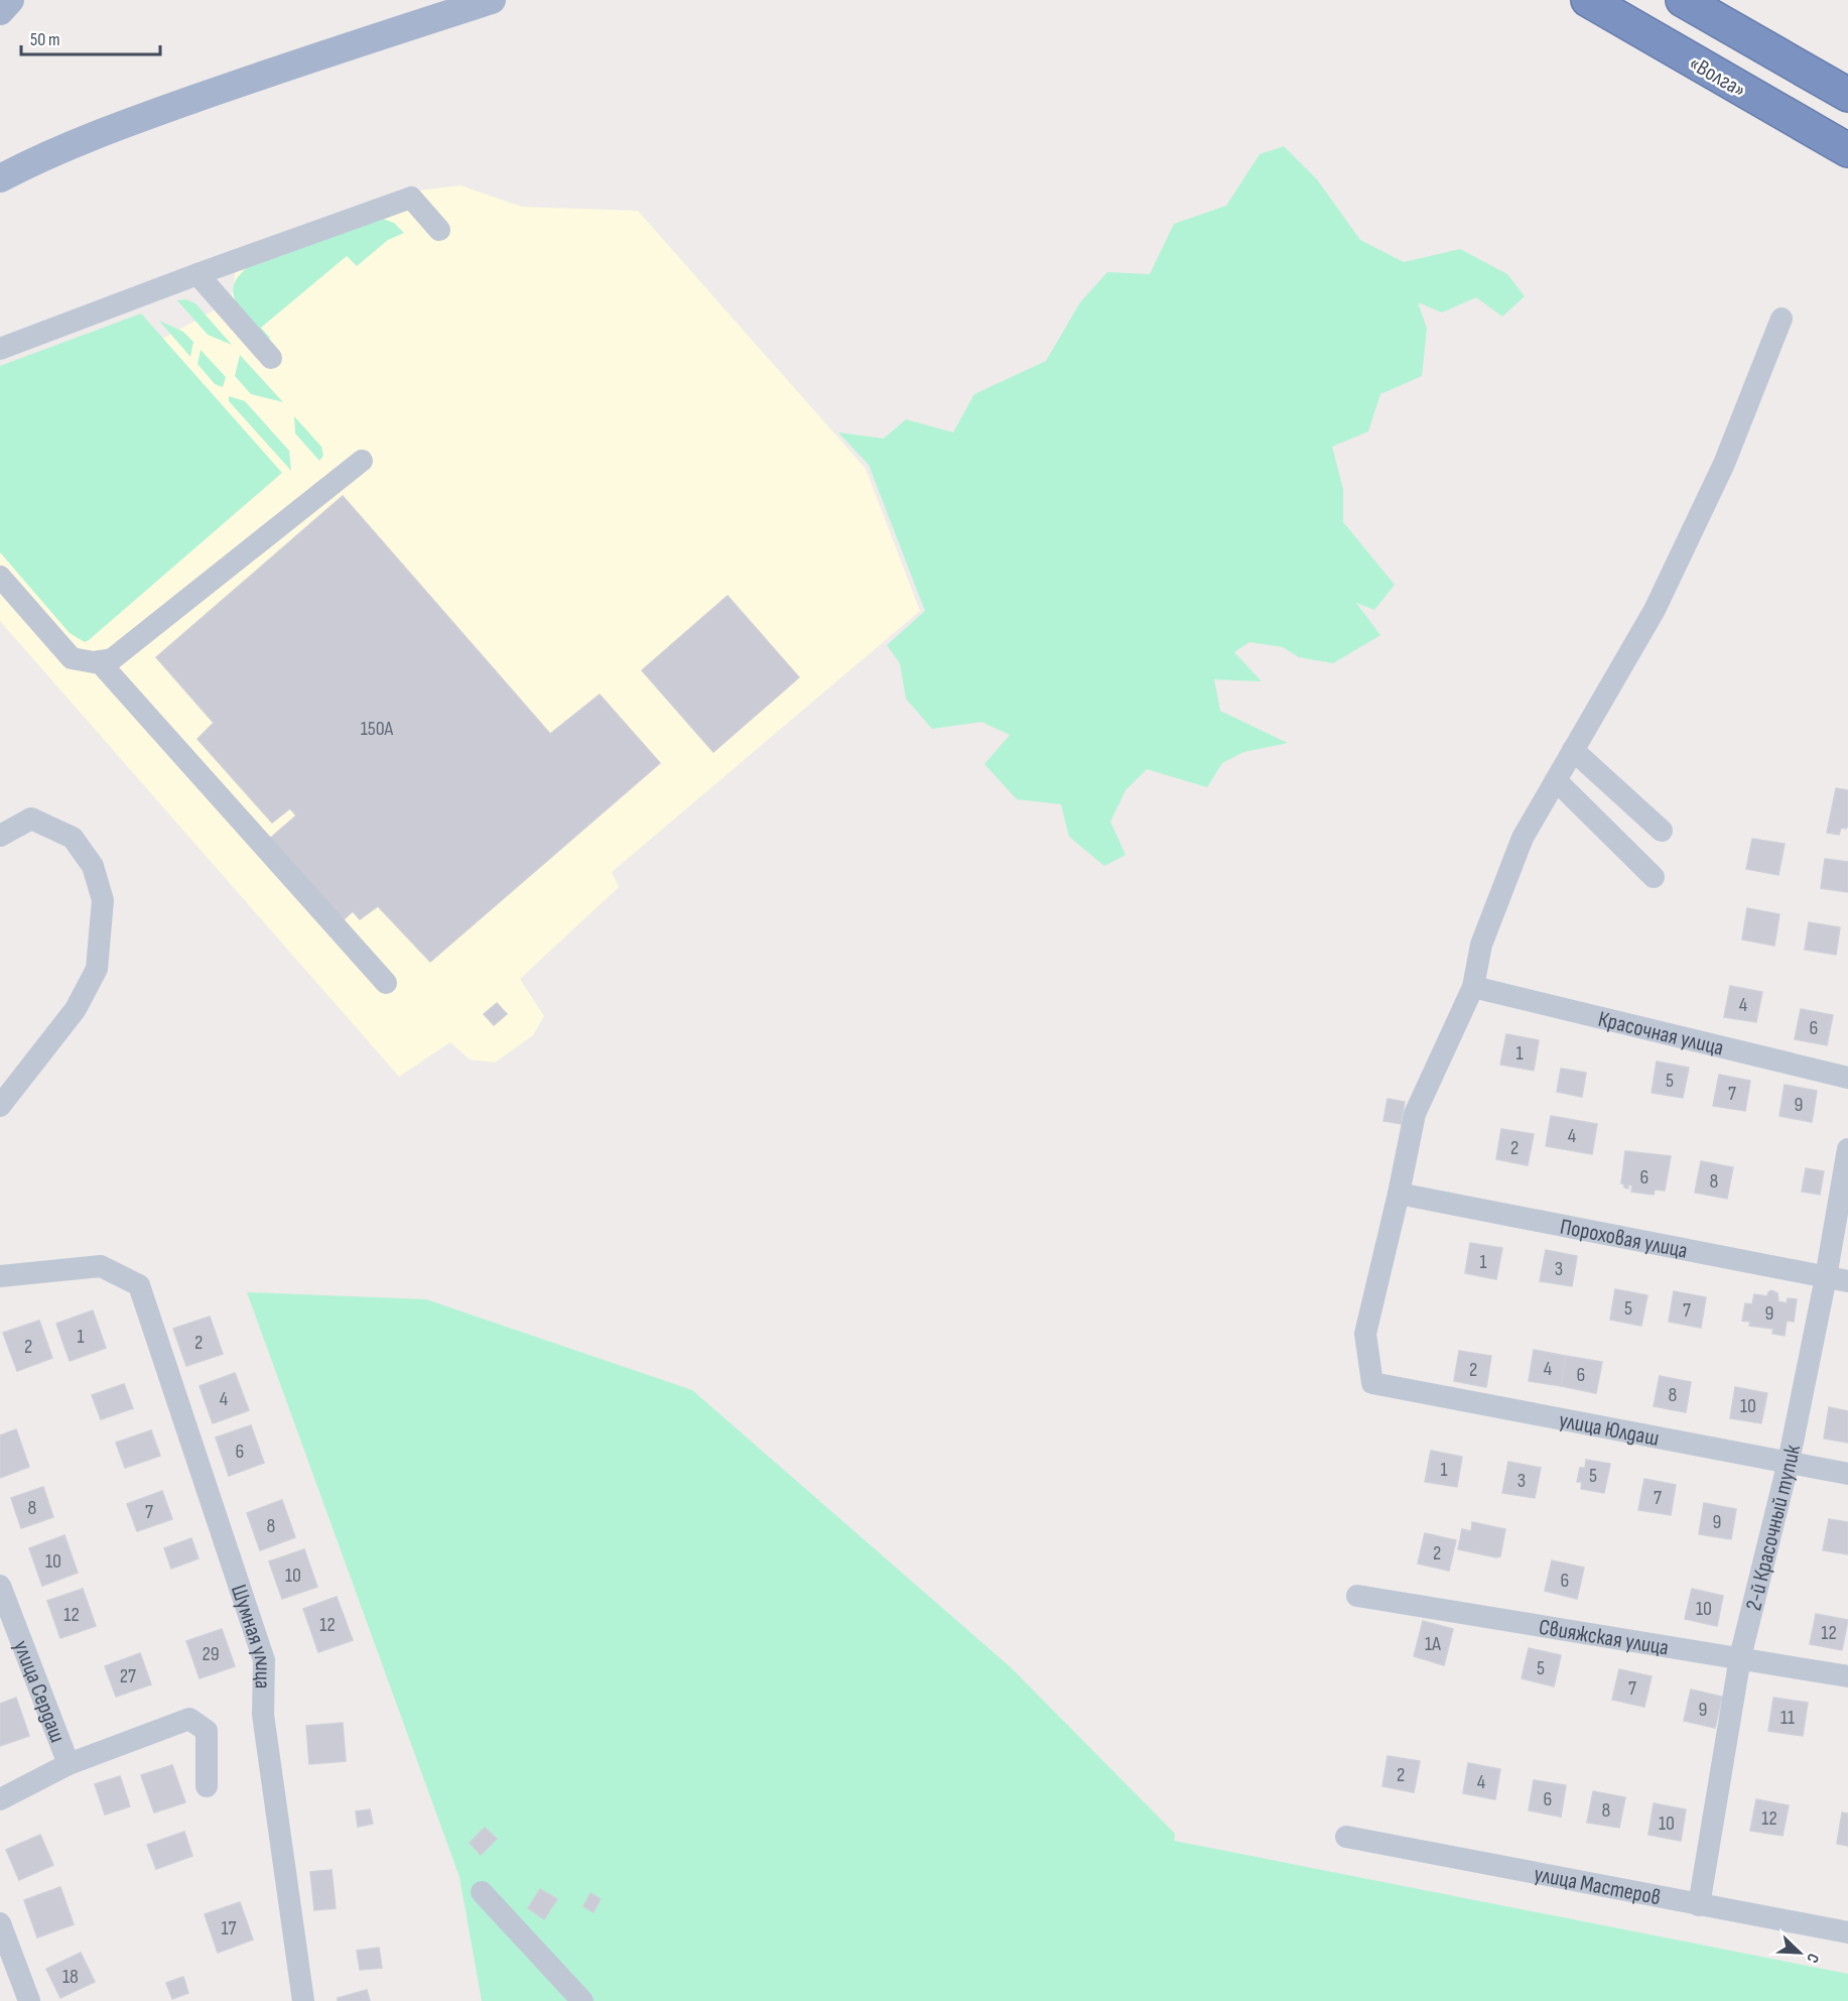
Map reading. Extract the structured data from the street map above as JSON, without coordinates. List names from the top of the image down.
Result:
{
  "streets": {
    "highway": ["«Волга»"],
    "street": [
      "Красочная улица",
      "Пороховая улица",
      "улица Юлдаш",
      "2-й Красочный тупик",
      "Свияжская улица",
      "Шумная улица",
      "улица Сердаш",
      "улица Мастеров"
    ]
  },
  "crossings": [
    ["Пороховая улица", "улица Юлдаш"],
    ["Пороховая улица", "2-й Красочный тупик"],
    ["улица Юлдаш", "2-й Красочный тупик"],
    ["2-й Красочный тупик", "Свияжская улица"],
    ["2-й Красочный тупик", "улица Мастеров"]
  ],
  "house_numbers": [
    "150А",
    "4",
    "6",
    "1",
    "5",
    "7",
    "9",
    "4",
    "2",
    "6",
    "8",
    "1",
    "3",
    "5",
    "7",
    "9",
    "1",
    "2",
    "2",
    "4",
    "2",
    "6",
    "8",
    "4",
    "10",
    "6",
    "1",
    "5",
    "3",
    "7",
    "8",
    "7",
    "9",
    "8",
    "2",
    "10",
    "10",
    "6",
    "10",
    "12",
    "12",
    "12",
    "1А",
    "29",
    "5",
    "27",
    "7",
    "9",
    "11",
    "2",
    "4",
    "6",
    "8",
    "12",
    "10",
    "17",
    "18"
  ],
  "scale_bar": "50 m",
  "north": "bottom right"
}
